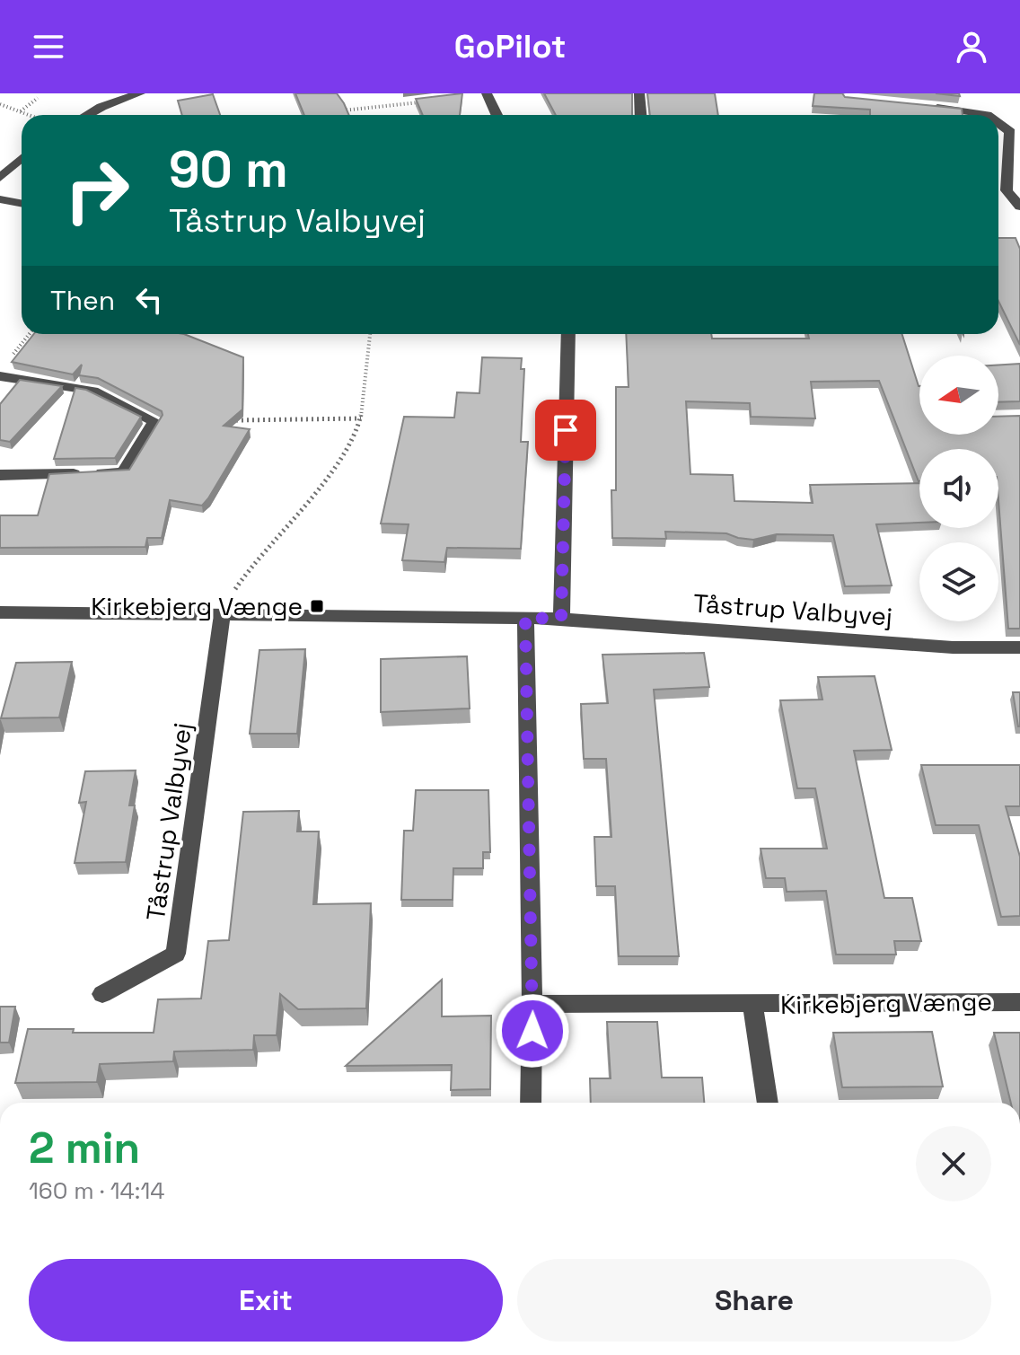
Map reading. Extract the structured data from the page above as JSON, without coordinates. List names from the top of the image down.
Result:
{
  "streets": {
    "street": ["Tåstrup Valbyvej", "Kirkebjerg Vænge"]
  },
  "places": {
    "transit": ["Kirkebjerg Vænge"]
  },
  "north": "left",
  "page": {
    "header": "GoPilot",
    "turn": ["90 m", "Tåstrup Valbyvej"],
    "then": "Then",
    "heading": ["2 min", "160 m · 14:14"],
    "buttons": ["Exit", "Share"]
  }
}
